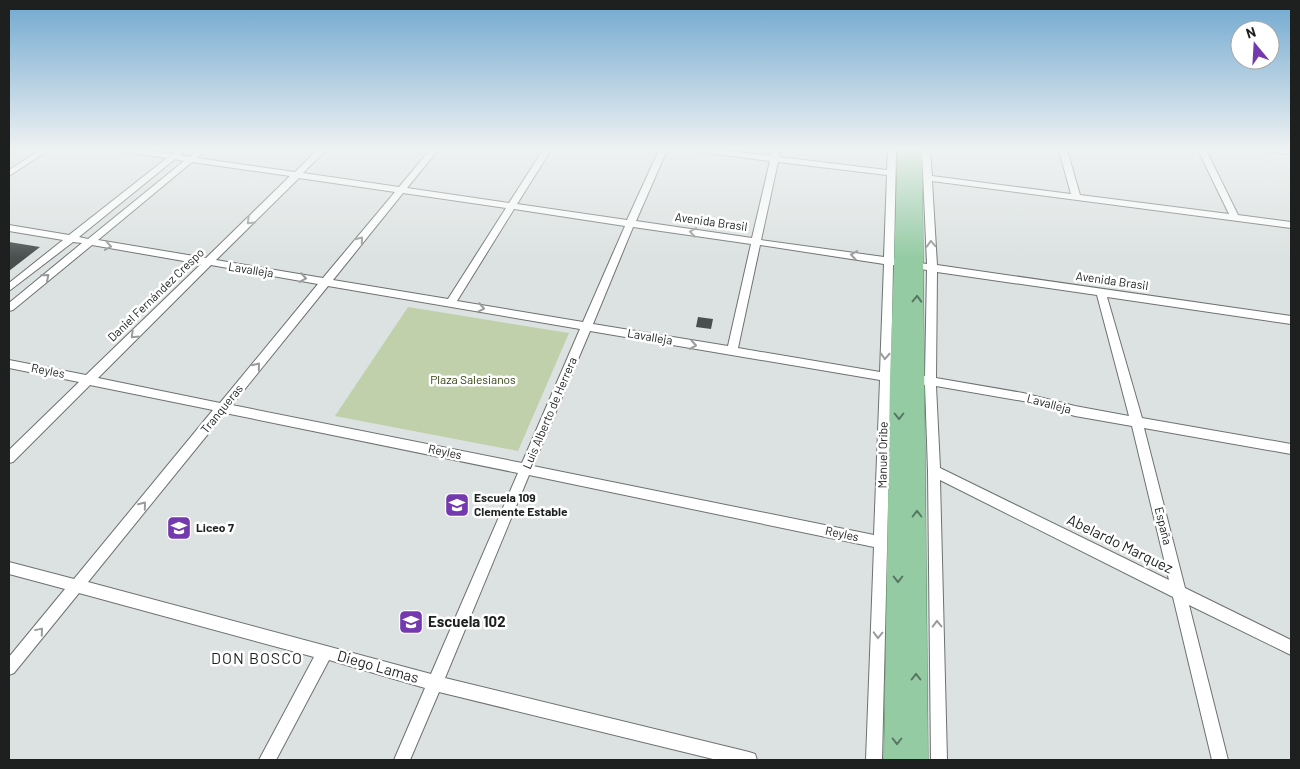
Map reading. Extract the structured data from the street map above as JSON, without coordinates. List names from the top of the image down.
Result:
{
  "streets": {
    "highway": ["Manuel Oribe"],
    "street": [
      "Avenida Brasil",
      "Lavalleja",
      "Daniel Fernández Crespo",
      "Reyles",
      "Tranqueras",
      "Luis Alberto de Herrera",
      "España",
      "Abelardo Marquez",
      "Diego Lamas"
    ]
  },
  "crossings": [
    ["Avenida Brasil", "Tranqueras"],
    ["Avenida Brasil", "Luis Alberto de Herrera"],
    ["Avenida Brasil", "Manuel Oribe"],
    ["Avenida Brasil", "España"],
    ["Lavalleja", "Daniel Fernández Crespo"],
    ["Lavalleja", "Tranqueras"],
    ["Lavalleja", "Luis Alberto de Herrera"],
    ["Lavalleja", "Manuel Oribe"],
    ["Lavalleja", "España"],
    ["Daniel Fernández Crespo", "Reyles"],
    ["Reyles", "Tranqueras"],
    ["Reyles", "Luis Alberto de Herrera"],
    ["Reyles", "Manuel Oribe"],
    ["Tranqueras", "Diego Lamas"],
    ["Luis Alberto de Herrera", "Diego Lamas"],
    ["España", "Abelardo Marquez"]
  ],
  "one_way": ["Lavalleja", "Tranqueras"],
  "districts": ["DON BOSCO"],
  "parks": ["Plaza Salesianos"],
  "places": {
    "school or university": ["Escuela 109 Clemente Estable", "Liceo 7", "Escuela 102"]
  },
  "north": "top"
}
